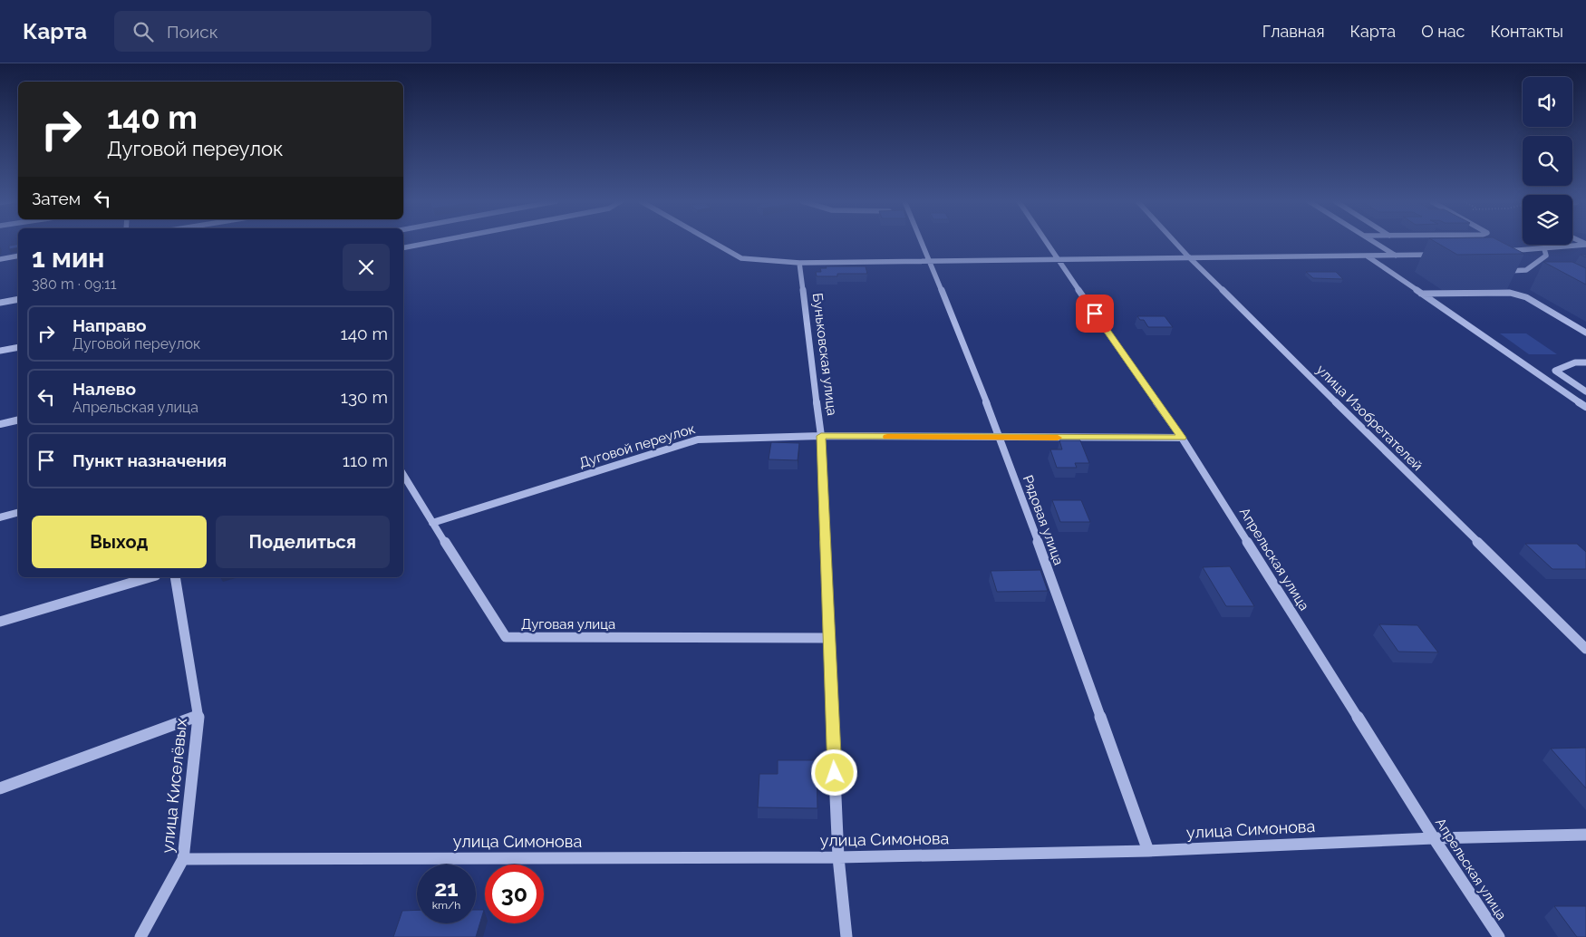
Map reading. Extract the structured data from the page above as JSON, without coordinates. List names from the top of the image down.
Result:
{
  "streets": {
    "street": [
      "Буньковская улица",
      "улица Изобретателей",
      "Дуговой переулок",
      "Рядовая улица",
      "Апрельская улица",
      "Дуговая улица",
      "улица Киселёвых",
      "улица Симонова"
    ]
  },
  "crossings": [
    ["Буньковская улица", "Дуговой переулок"],
    ["Буньковская улица", "Дуговая улица"],
    ["Буньковская улица", "улица Симонова"],
    ["Дуговой переулок", "Рядовая улица"],
    ["Дуговой переулок", "Апрельская улица"],
    ["Дуговой переулок", "Дуговая улица"],
    ["Рядовая улица", "улица Симонова"],
    ["Апрельская улица", "улица Симонова"],
    ["улица Киселёвых", "улица Симонова"]
  ],
  "page": {
    "header": "Карта",
    "search": "Поиск",
    "nav": [
      "Главная",
      "Карта",
      "О нас",
      "Контакты"
    ],
    "turn": ["140 m", "Дуговой переулок"],
    "then": "Затем",
    "heading": ["1 мин", "380 m · 09:11"],
    "list": [
      {
        "name": "Направо",
        "note": "Дуговой переулок",
        "value": "140 m"
      },
      {
        "name": "Налево",
        "note": "Апрельская улица",
        "value": "130 m"
      },
      {
        "name": "Пункт назначения",
        "value": "110 m"
      }
    ],
    "buttons": ["Выход", "Поделиться"],
    "speed": "21 km/h",
    "limit": "30"
  }
}
